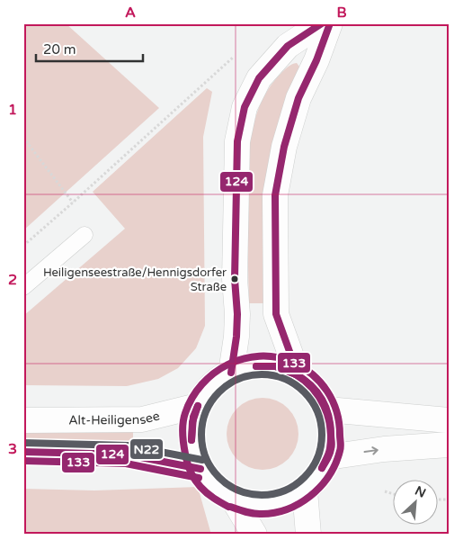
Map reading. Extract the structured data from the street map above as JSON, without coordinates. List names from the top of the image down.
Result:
{
  "streets": {
    "main road": ["Alt-Heiligensee"]
  },
  "places": ["Heiligenseestraße/Hennigsdorfer Straße"],
  "lines": ["transit line 124", "transit line 133", "transit line N22"],
  "scale_bar": "20 m",
  "north": "top right",
  "grid": {
    "columns": ["A", "B"],
    "rows": ["1", "2", "3"]
  }
}
